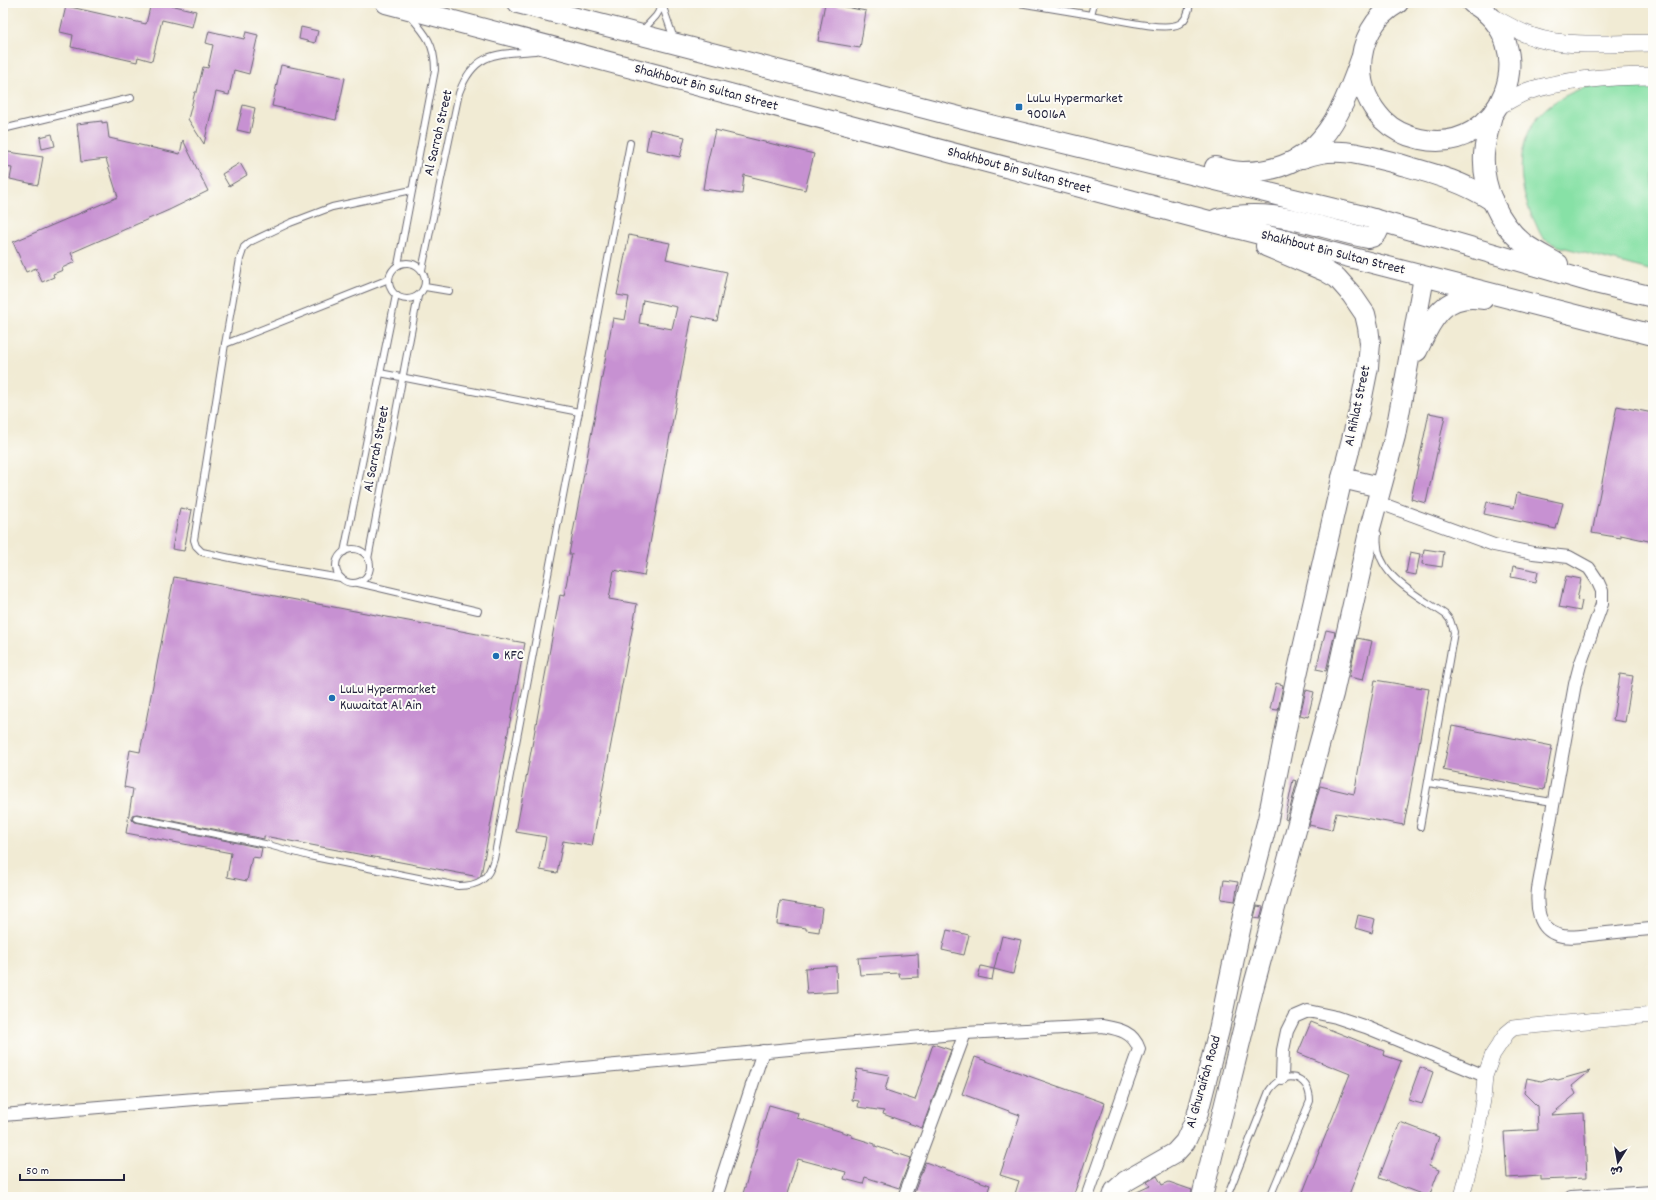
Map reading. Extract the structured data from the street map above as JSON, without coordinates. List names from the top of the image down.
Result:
{
  "streets": {
    "main road": ["Shakhbout Bin Sultan Street", "Al Rihlat Street", "Al Ghuraifah Road"],
    "lane": ["Al Sarrah Street"]
  },
  "crossings": [
    ["Shakhbout Bin Sultan Street", "Al Sarrah Street"],
    ["Shakhbout Bin Sultan Street", "Al Rihlat Street"],
    ["Al Rihlat Street", "Al Ghuraifah Road"]
  ],
  "places": {
    "transit": ["LuLu Hypermarket 90016A"],
    "other": ["KFC", "LuLu Hypermarket Kuwaitat Al Ain"]
  },
  "scale_bar": "50 m",
  "north": "bottom"
}
